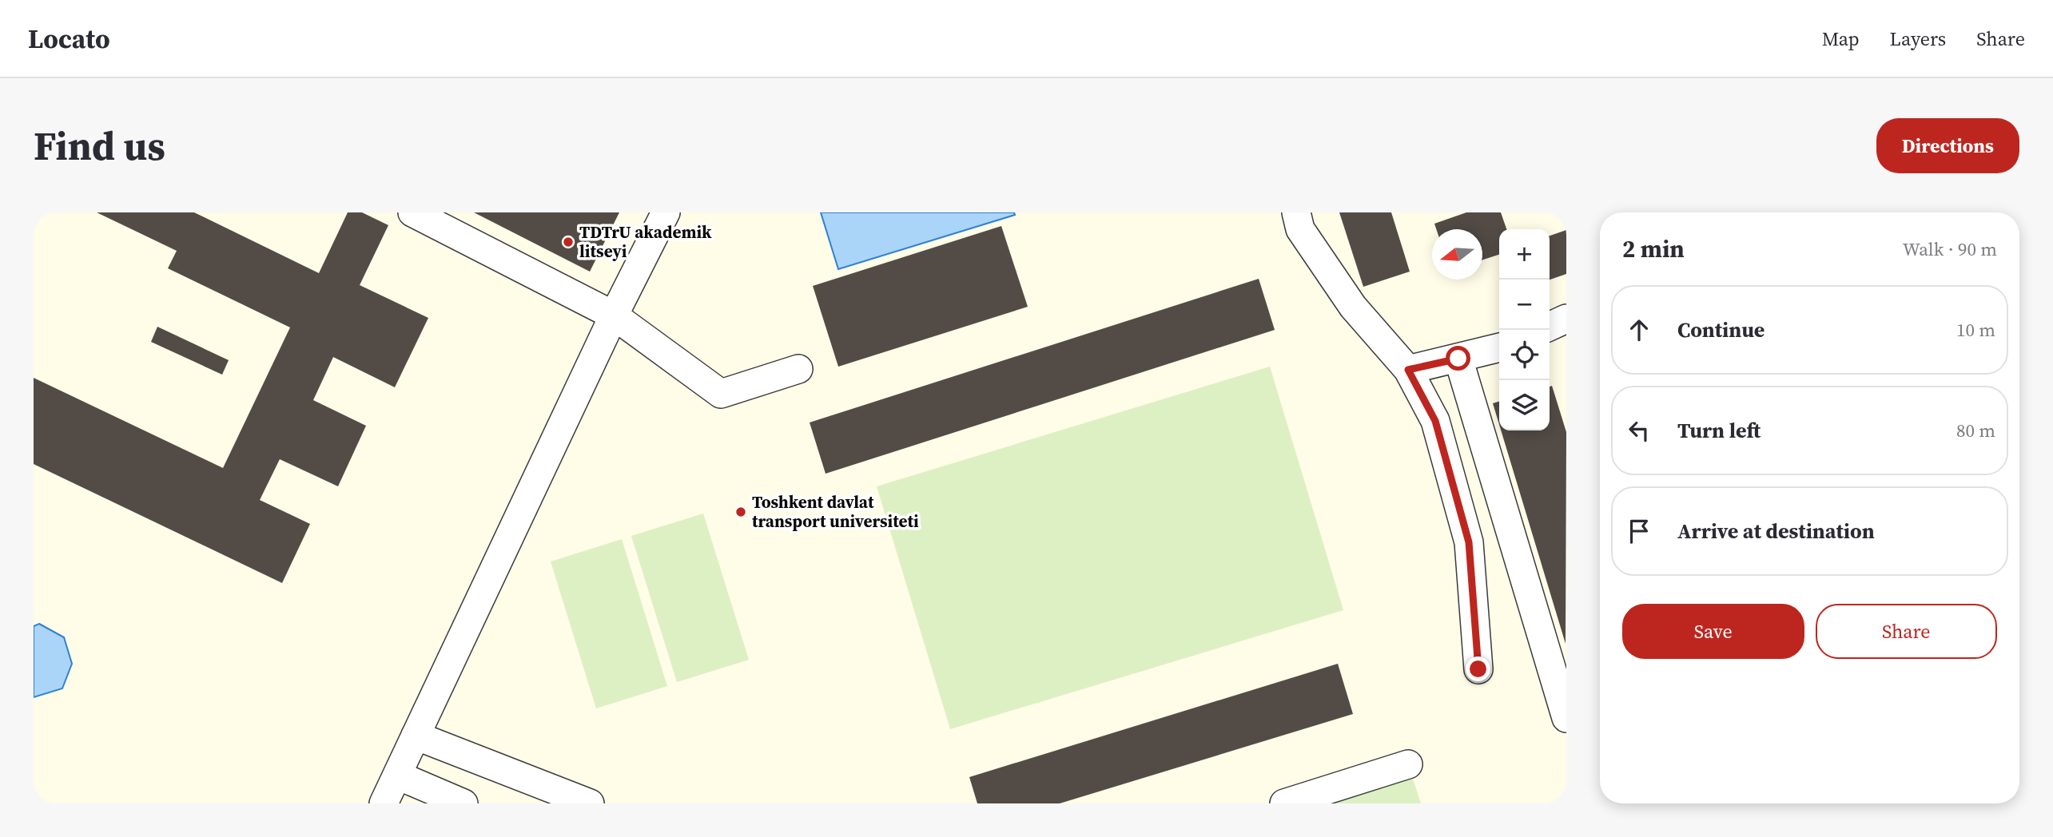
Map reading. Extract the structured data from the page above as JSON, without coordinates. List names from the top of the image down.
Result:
{
  "places": ["TDTrU akademik litseyi", "Toshkent davlat transport universiteti"],
  "north": "left",
  "page": {
    "header": "Locato",
    "nav": ["Map", "Layers", "Share"],
    "buttons": [
      "Directions",
      ["Save", "Share"]
    ],
    "title": "Find us",
    "heading": ["2 min", "Walk · 90 m"],
    "map_buttons": ["+", "−"],
    "list": [
      ["Continue", "10 m"],
      ["Turn left", "80 m"],
      "Arrive at destination"
    ]
  }
}
